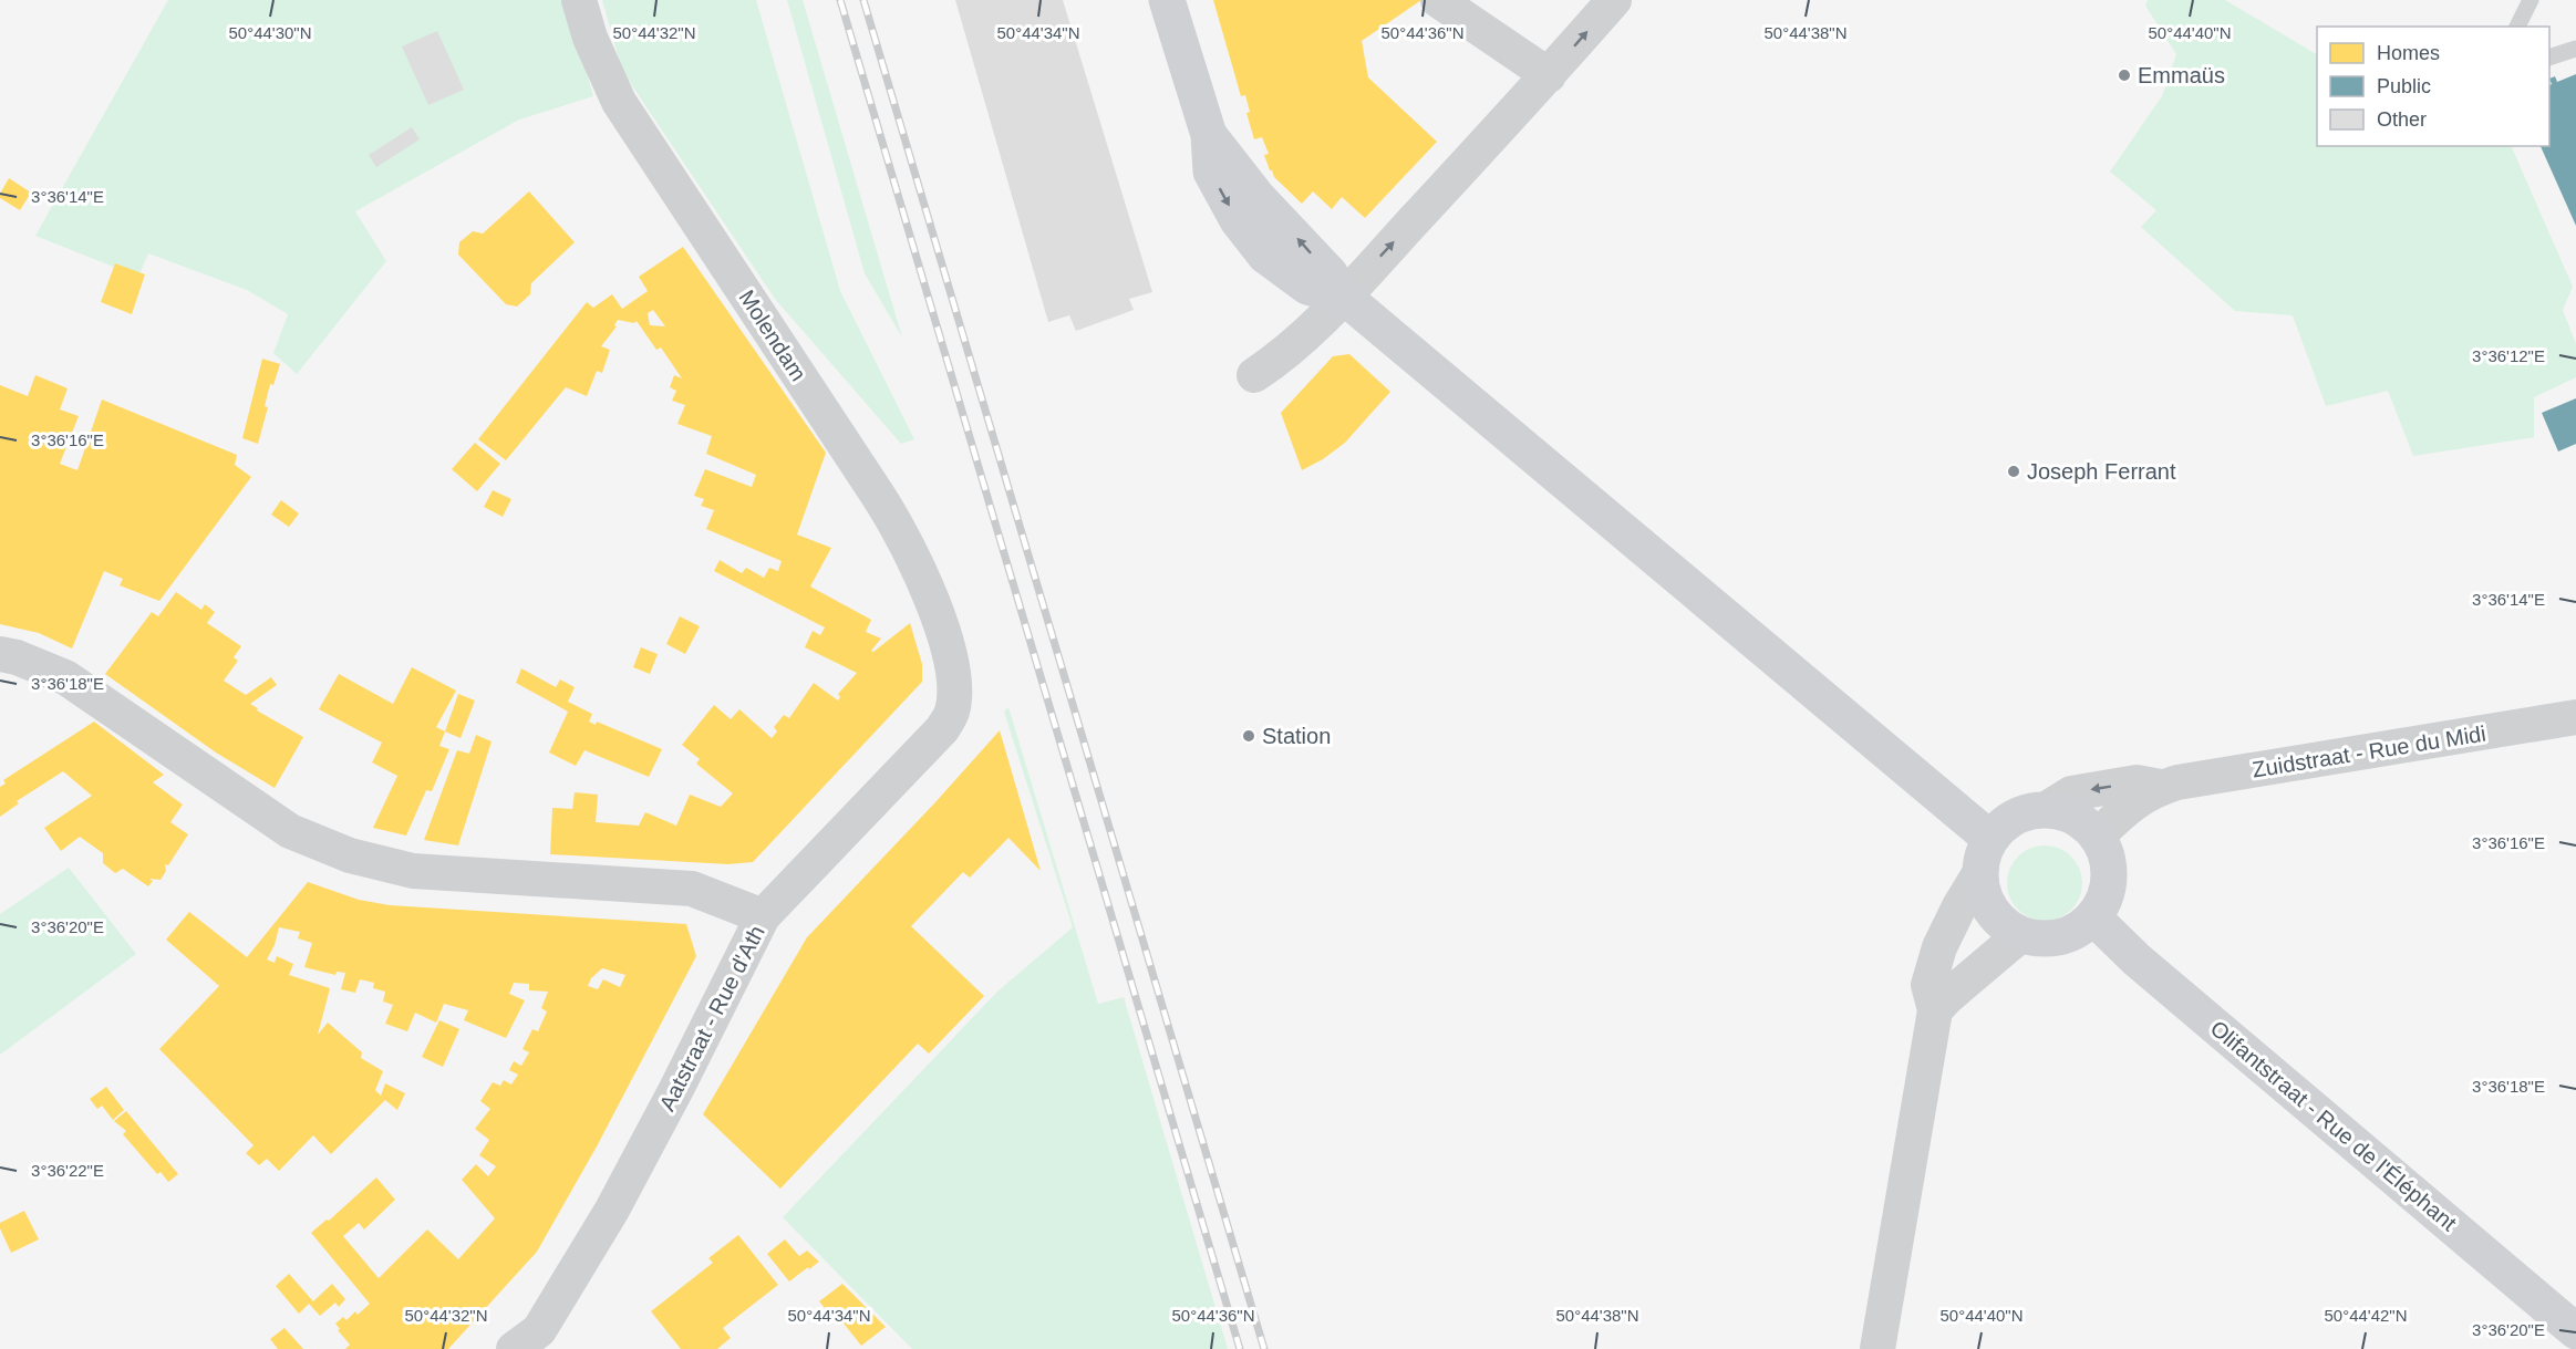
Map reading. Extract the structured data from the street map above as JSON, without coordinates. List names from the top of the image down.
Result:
{
  "streets": {
    "street": [
      "Molendam",
      "Zuidstraat - Rue du Midi",
      "Aatstraat - Rue d'Ath",
      "Olifantstraat - Rue de l'Éléphant"
    ]
  },
  "crossings": [
    ["Molendam", "Aatstraat - Rue d'Ath"],
    ["Zuidstraat - Rue du Midi", "Olifantstraat - Rue de l'Éléphant"]
  ],
  "places": ["Emmaüs", "Joseph Ferrant", "Station"],
  "legend": ["Homes", "Public", "Other"],
  "coordinates": [
    "50°44'30\"N",
    "50°44'32\"N",
    "50°44'34\"N",
    "50°44'36\"N",
    "50°44'38\"N",
    "50°44'40\"N",
    "3°36'14\"E",
    "3°36'12\"E",
    "3°36'16\"E",
    "3°36'18\"E",
    "3°36'20\"E",
    "3°36'22\"E",
    "50°44'42\"N"
  ]
}
